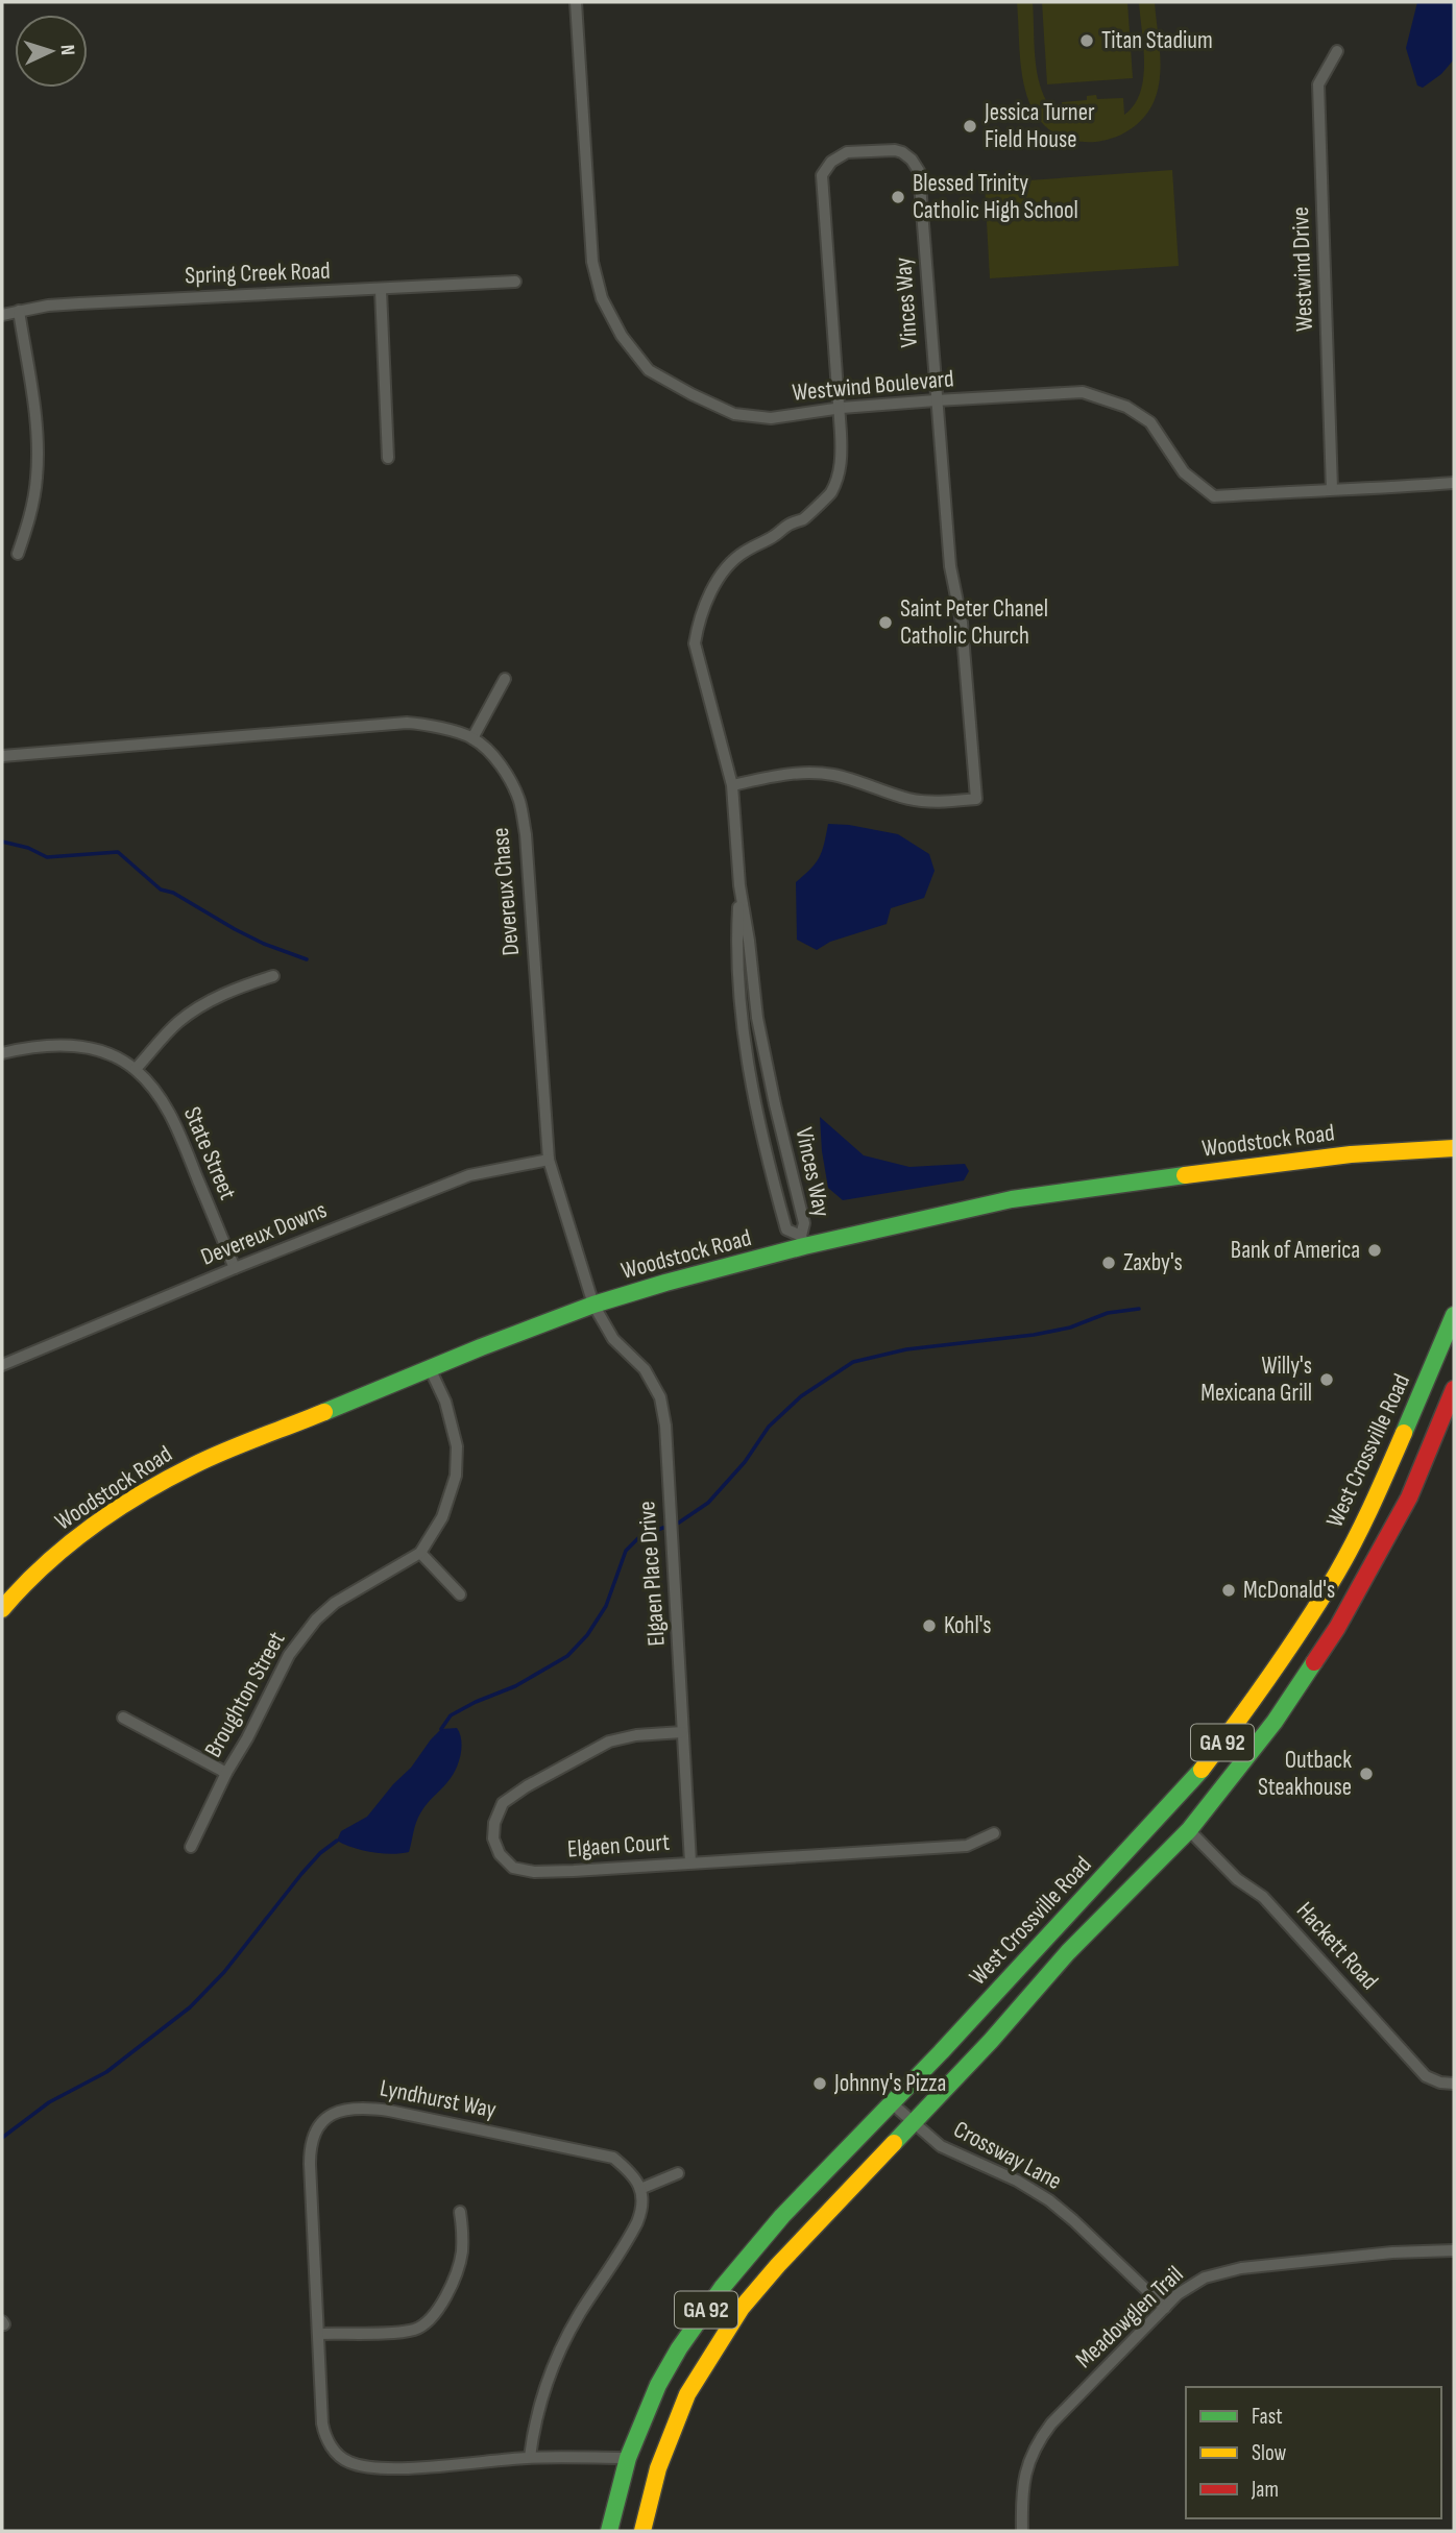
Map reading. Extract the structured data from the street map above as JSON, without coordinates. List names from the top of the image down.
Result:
{
  "streets": {
    "main road": ["Woodstock Road", "West Crossville Road", "GA 92"],
    "street": [
      "Westwind Drive",
      "Spring Creek Road",
      "Vinces Way",
      "Westwind Boulevard",
      "Devereux Chase",
      "State Street",
      "Devereux Downs",
      "Elgaen Place Drive",
      "Broughton Street",
      "Elgaen Court",
      "Hackett Road",
      "Lyndhurst Way",
      "Crossway Lane",
      "Meadowglen Trail"
    ]
  },
  "crossings": [
    ["Westwind Drive", "Westwind Boulevard"],
    ["Vinces Way", "Westwind Boulevard"],
    ["Vinces Way", "Woodstock Road"],
    ["Devereux Chase", "Woodstock Road"],
    ["Devereux Chase", "Devereux Downs"],
    ["Devereux Chase", "Elgaen Place Drive"],
    ["Woodstock Road", "Elgaen Place Drive"],
    ["Woodstock Road", "Broughton Street"],
    ["State Street", "Devereux Downs"],
    ["West Crossville Road", "Hackett Road"],
    ["West Crossville Road", "Lyndhurst Way"],
    ["West Crossville Road", "Crossway Lane"],
    ["Elgaen Place Drive", "Elgaen Court"],
    ["Crossway Lane", "Meadowglen Trail"]
  ],
  "places": [
    "Titan Stadium",
    "Jessica Turner Field House",
    "Blessed Trinity Catholic High School",
    "Saint Peter Chanel Catholic Church",
    "Bank of America",
    "Zaxby's",
    "Willy's Mexicana Grill",
    "McDonald's",
    "Kohl's",
    "Outback Steakhouse",
    "Johnny's Pizza"
  ],
  "legend": ["Fast", "Slow", "Jam"],
  "north": "right"
}
